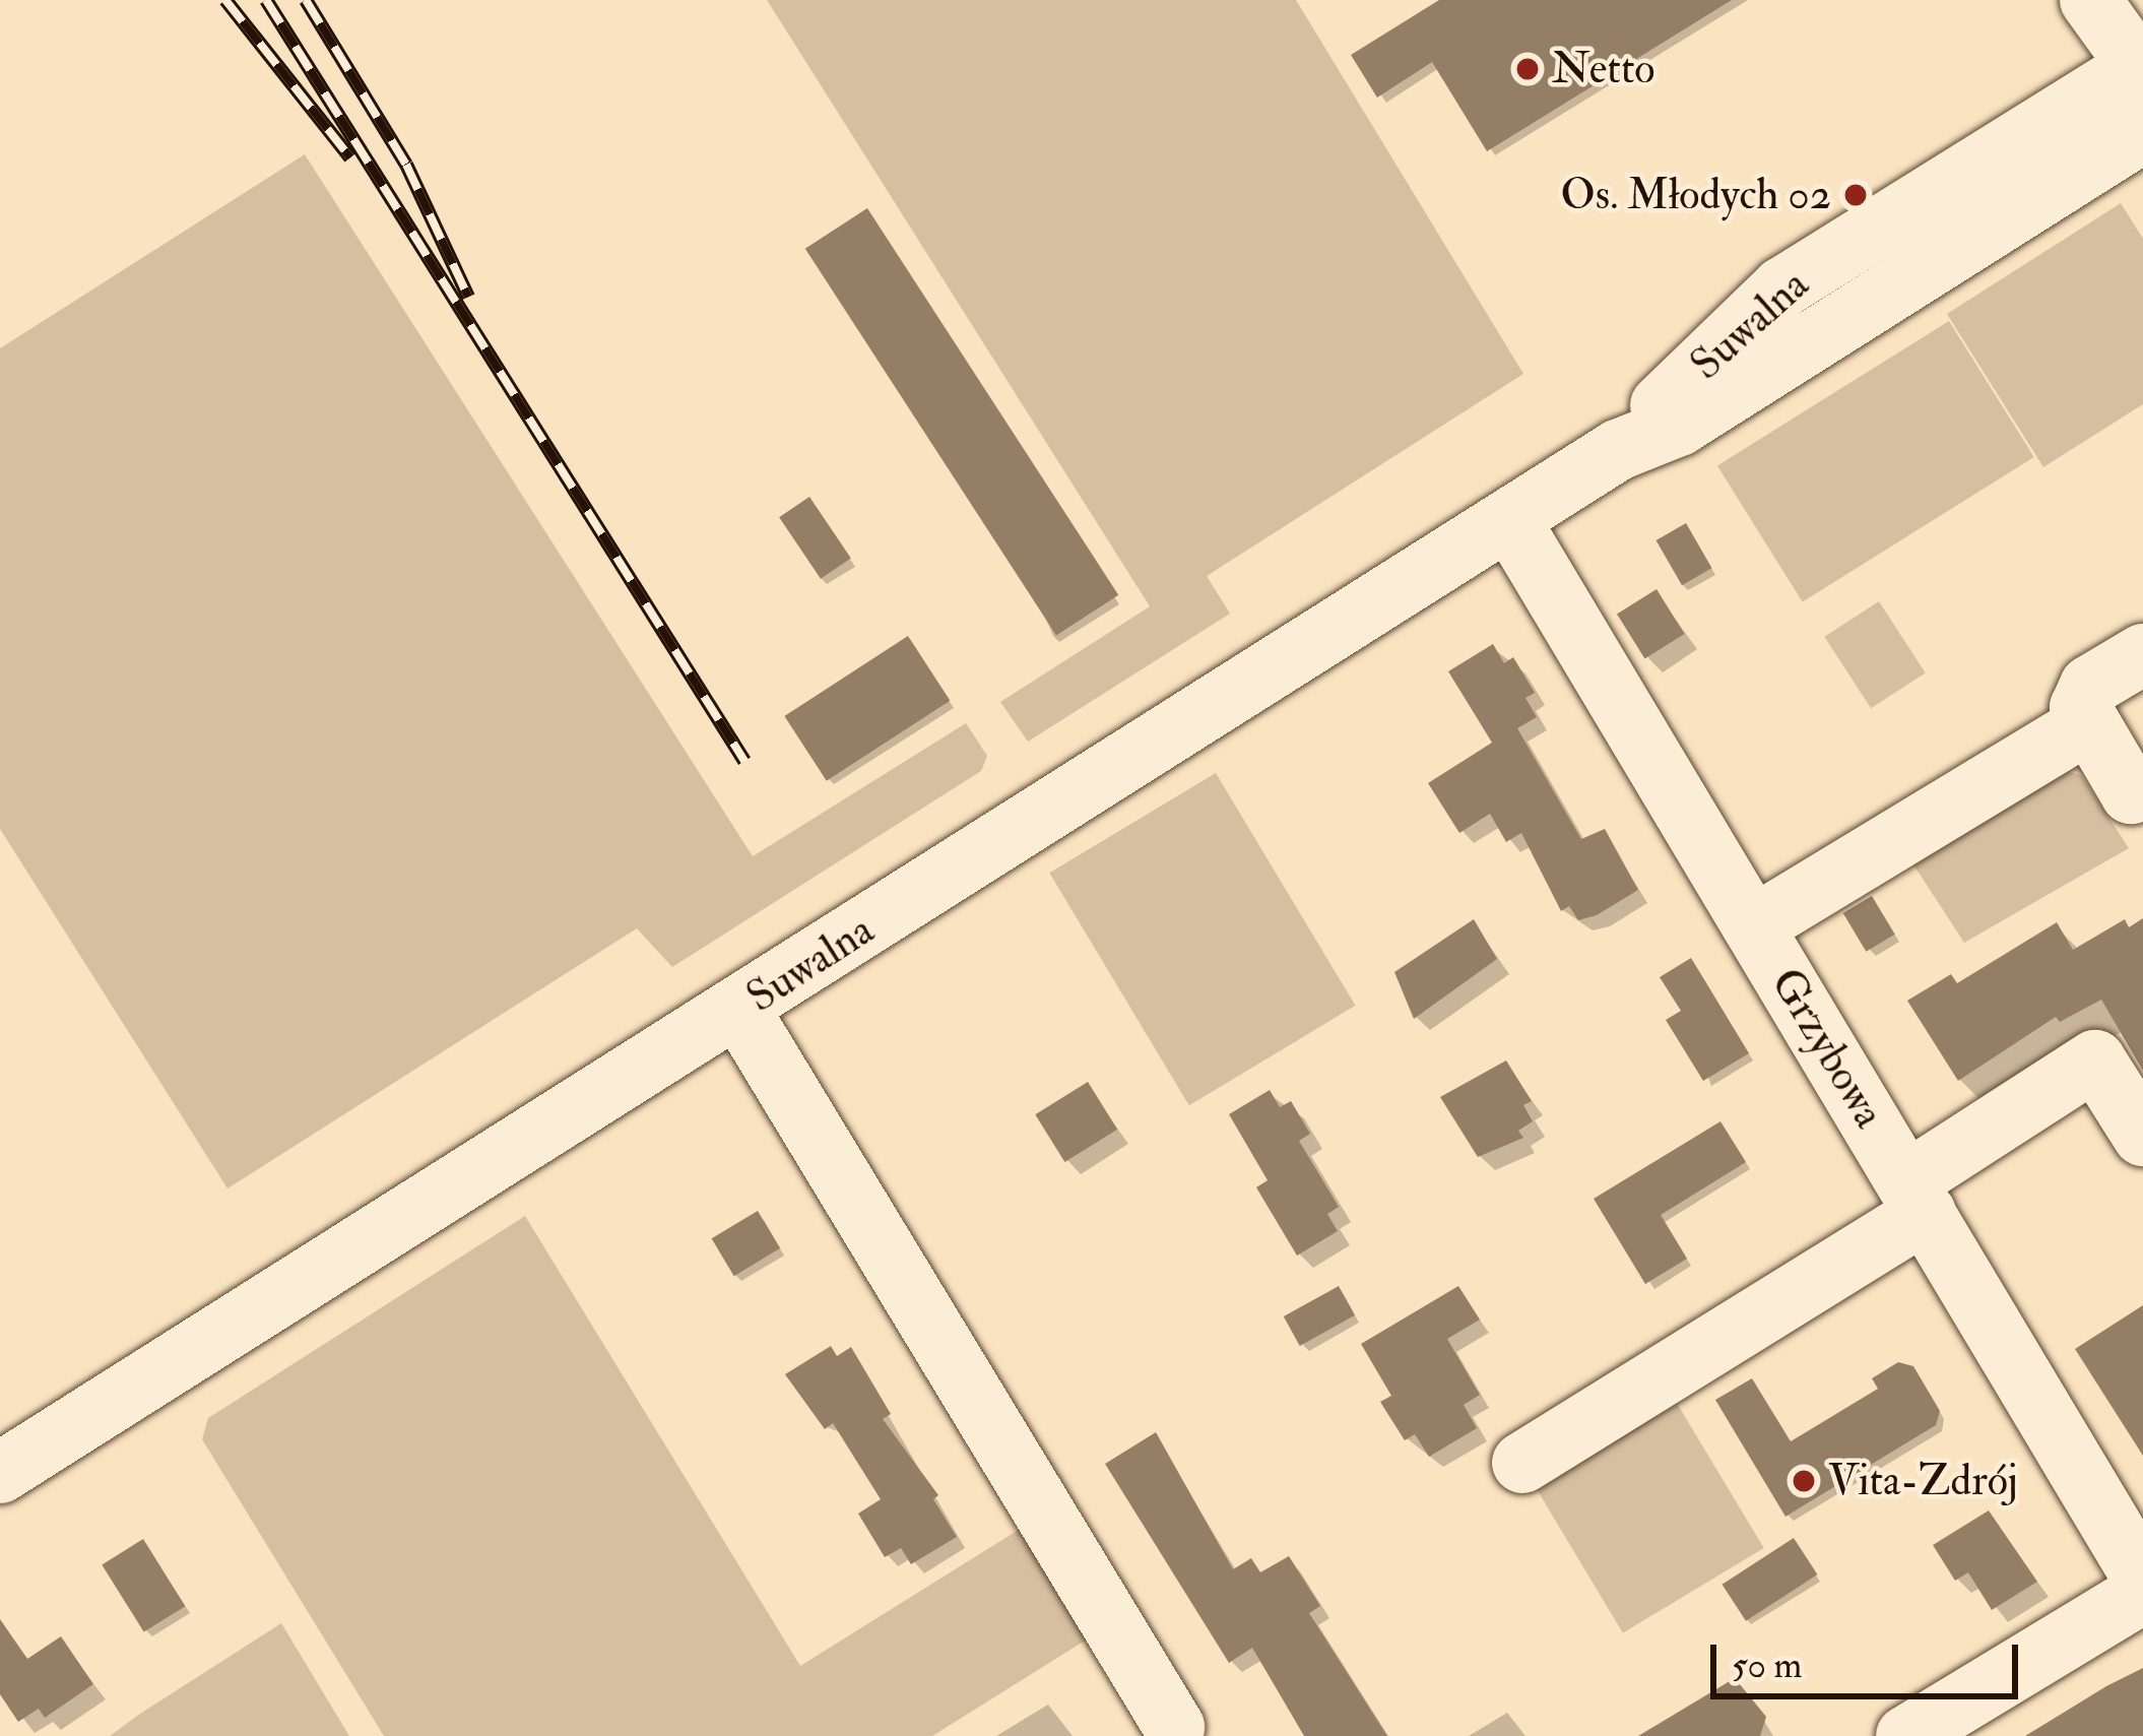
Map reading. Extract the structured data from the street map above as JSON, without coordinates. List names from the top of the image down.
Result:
{
  "streets": {
    "street": ["Suwalna", "Grzybowa"]
  },
  "crossings": [
    ["Suwalna", "Grzybowa"]
  ],
  "places": ["Netto", "Os. Młodych 02", "Vita-Zdrój"],
  "scale_bar": "50 m"
}
